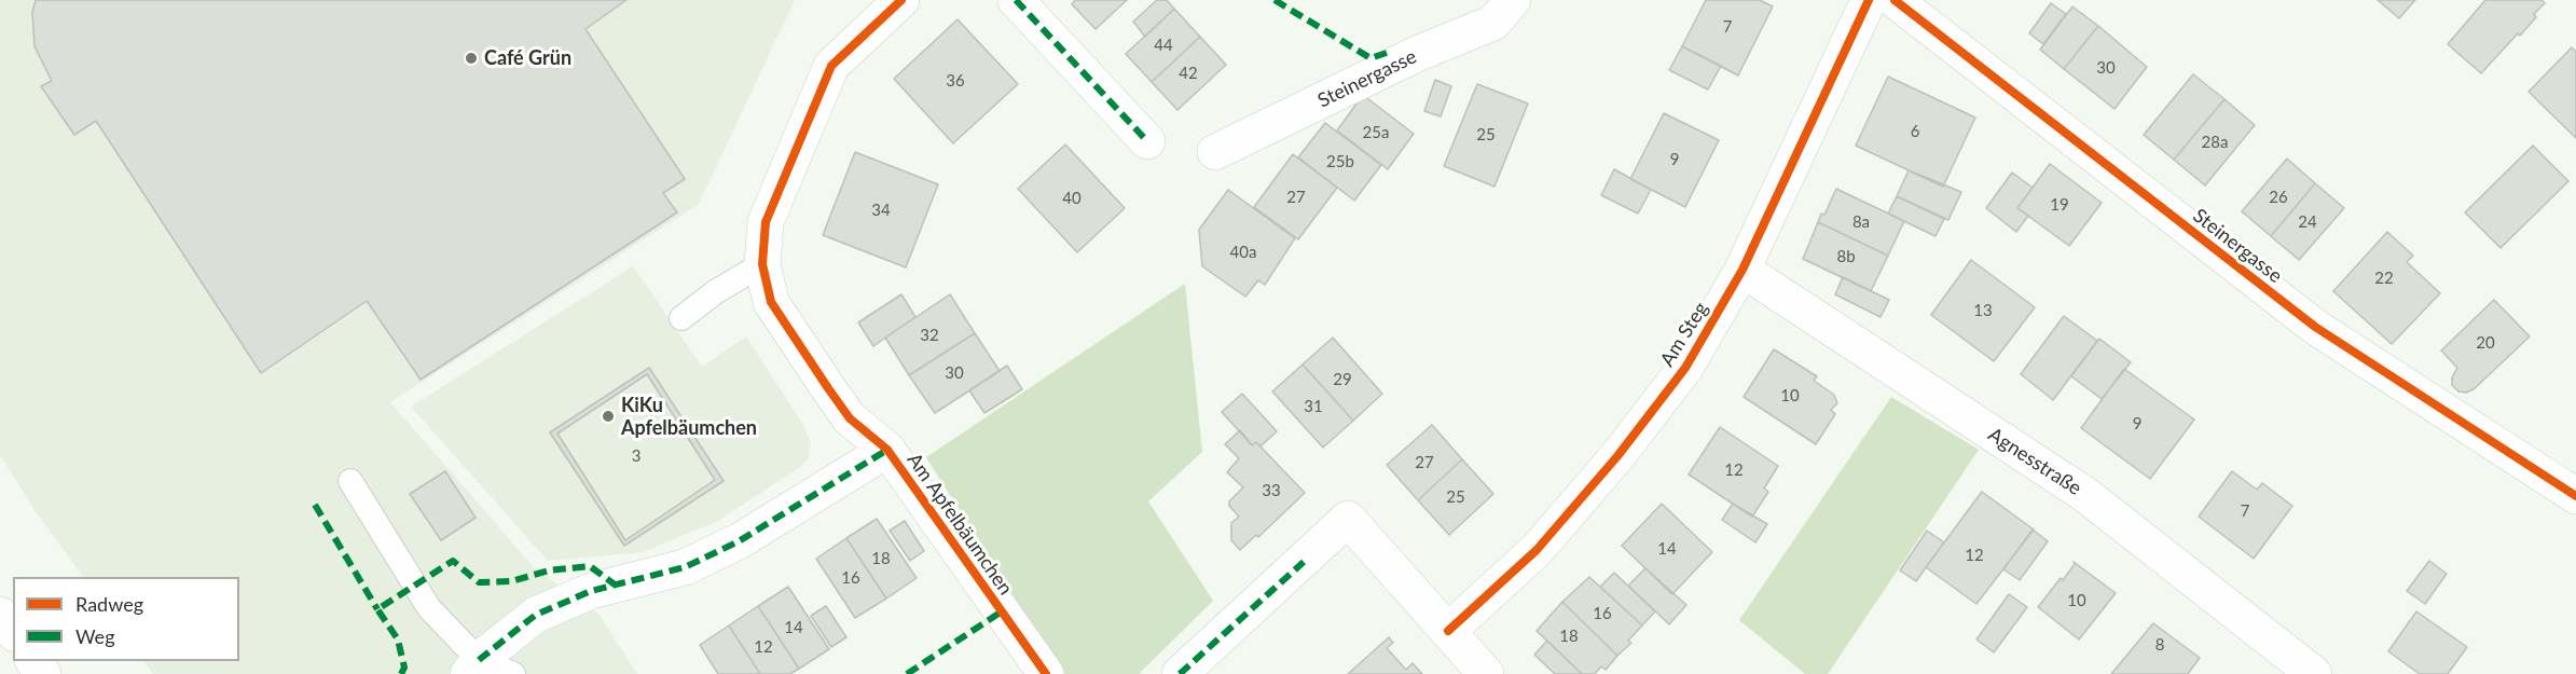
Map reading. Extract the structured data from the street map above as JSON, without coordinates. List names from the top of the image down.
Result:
{
  "streets": {
    "street": [
      "Steinergasse",
      "Am Steg",
      "Agnesstraße",
      "Am Apfelbäumchen"
    ]
  },
  "crossings": [
    ["Am Steg", "Agnesstraße"]
  ],
  "places": ["Café Grün", "KiKu Apfelbäumchen"],
  "house_numbers": [
    "7",
    "44",
    "30",
    "42",
    "36",
    "6",
    "25a",
    "25",
    "28a",
    "9",
    "25b",
    "27",
    "26",
    "40",
    "19",
    "34",
    "8a",
    "24",
    "40a",
    "8b",
    "22",
    "13",
    "32",
    "20",
    "30",
    "29",
    "10",
    "31",
    "9",
    "3",
    "27",
    "12",
    "33",
    "25",
    "7",
    "14",
    "12",
    "18",
    "16",
    "10",
    "16",
    "14",
    "18",
    "8",
    "12"
  ],
  "legend": ["Radweg", "Weg"]
}
